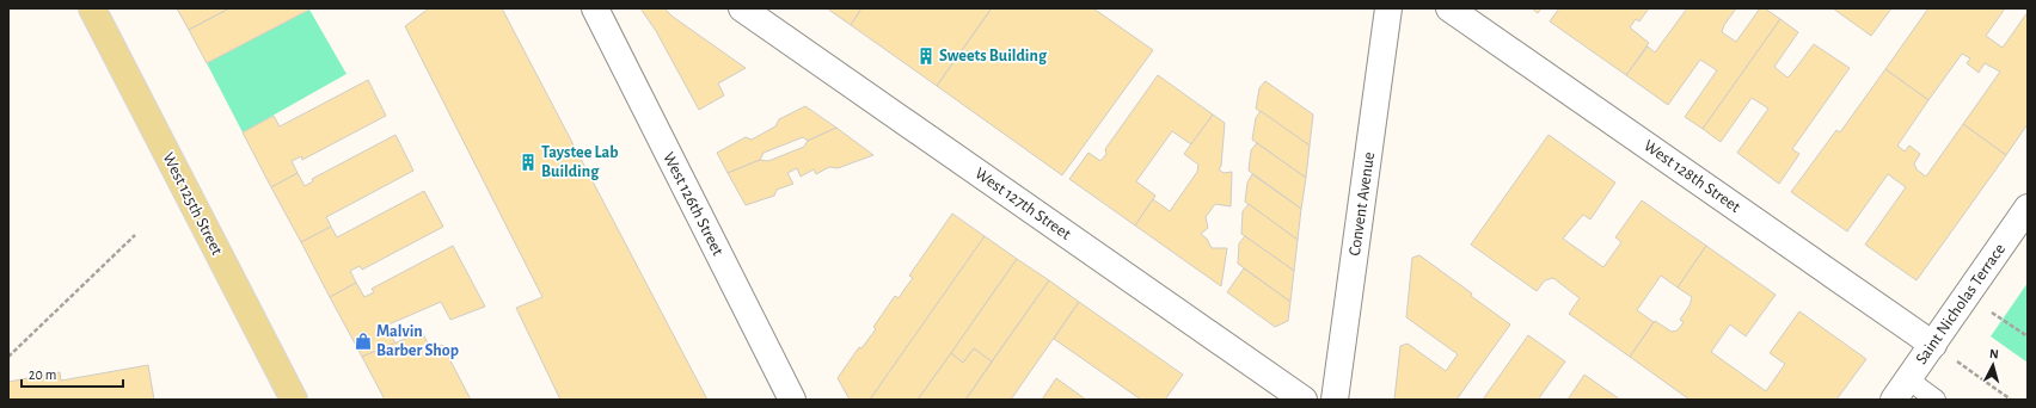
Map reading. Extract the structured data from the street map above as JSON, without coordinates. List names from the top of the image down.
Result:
{
  "streets": {
    "main road": ["West 125th Street"],
    "street": [
      "West 128th Street",
      "West 126th Street",
      "West 127th Street",
      "Convent Avenue",
      "Saint Nicholas Terrace"
    ]
  },
  "crossings": [
    ["West 128th Street", "Saint Nicholas Terrace"]
  ],
  "places": {
    "building": ["Sweets Building", "Taystee Lab Building"],
    "shop": ["Malvin Barber Shop"]
  },
  "scale_bar": "20 m",
  "north": "top"
}
